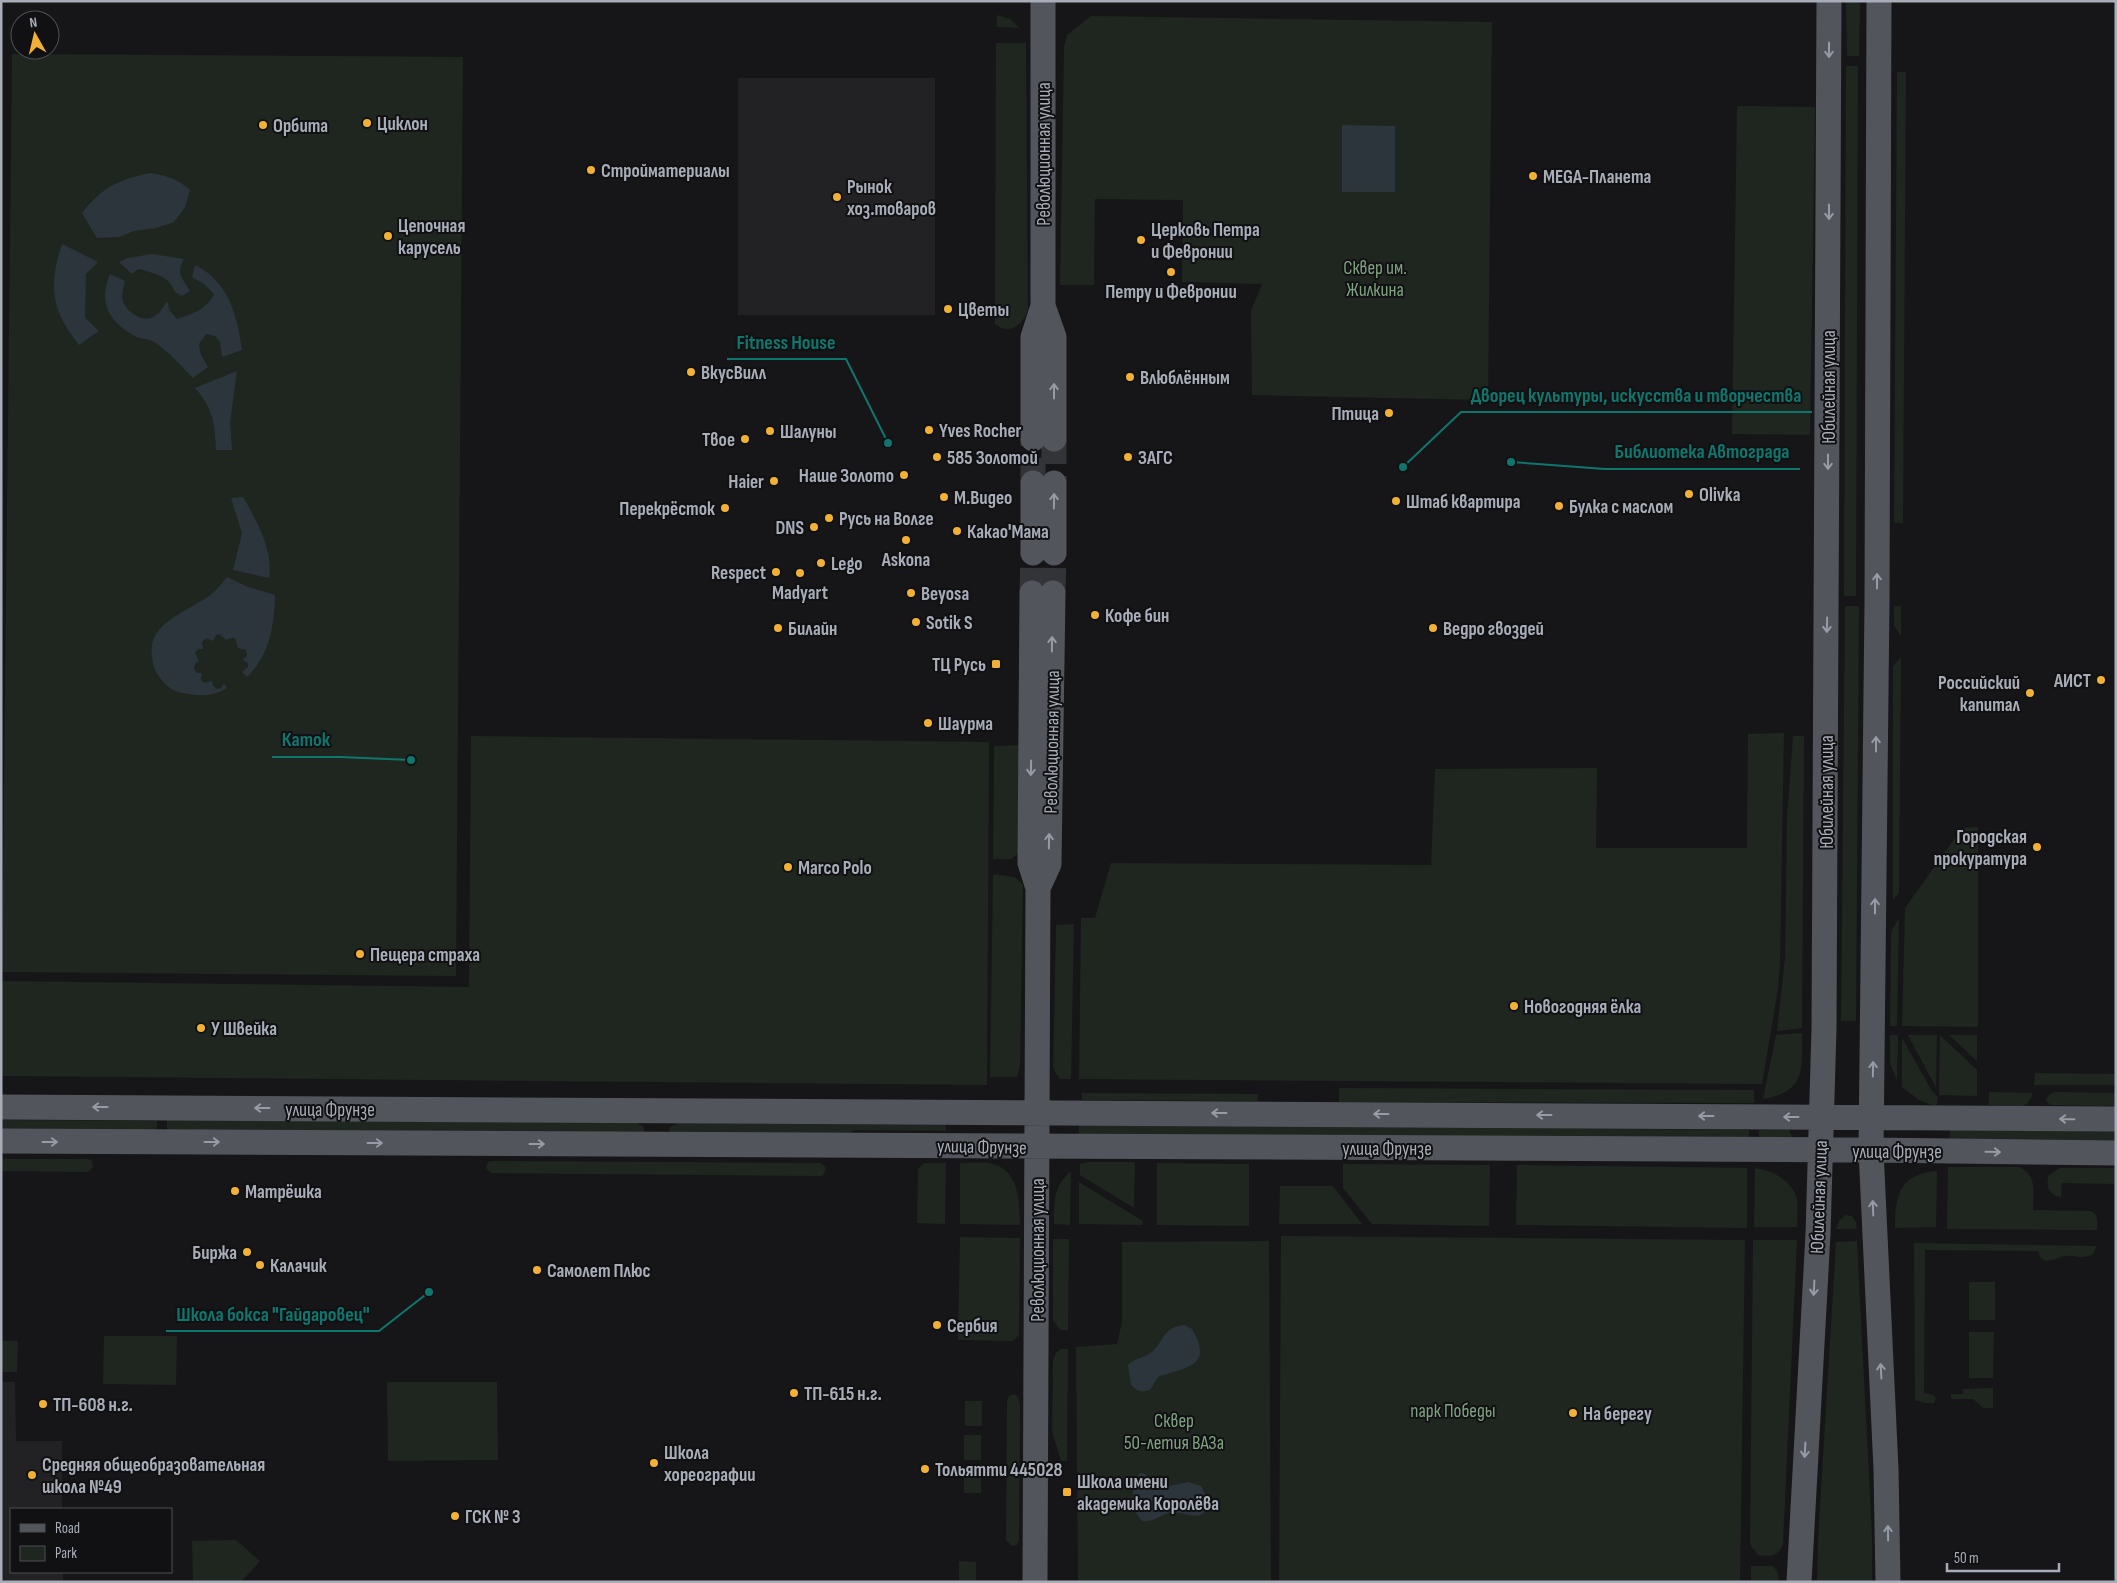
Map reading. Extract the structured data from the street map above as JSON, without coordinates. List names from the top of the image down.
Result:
{
  "streets": {
    "main road": ["Революционная улица", "Юбилейная улица", "улица Фрунзе"]
  },
  "crossings": [
    ["Революционная улица", "улица Фрунзе"],
    ["Юбилейная улица", "улица Фрунзе"]
  ],
  "parks": ["Сквер им. Жилкина", "парк Победы", "Сквер 50-летия ВАЗа"],
  "places": {
    "other": [
      "Циклон",
      "Орбита",
      "Стройматериалы",
      "MEGA-Планета",
      "Рынок хоз.товаров",
      "Цепочная карусель",
      "Церковь Петра и Февронии",
      "Петру и Февронии",
      "Цветы",
      "ВкусВилл",
      "Влюблённым",
      "Птица",
      "Yves Rocher",
      "Шалуны",
      "Твое",
      "Fitness House",
      "585 Золотой",
      "ЗАГС",
      "Библиотека Автограда",
      "Дворец культуры, искусства и творчества",
      "Наше Золото",
      "Haier",
      "Olivka",
      "М.Видео",
      "Штаб квартира",
      "Булка с маслом",
      "Перекрёсток",
      "Русь на Волге",
      "DNS",
      "Какао'Мама",
      "Askona",
      "Lego",
      "Respect",
      "Madyart",
      "Beyosa",
      "Кофе бин",
      "Sotik S",
      "Билайн",
      "Ведро гвоздей",
      "АИСТ",
      "Российский капитал",
      "Шаурма",
      "Каток",
      "Городская прокуратура",
      "Marco Polo",
      "Пещера страха",
      "Новогодняя ёлка",
      "У Швейка",
      "Матрёшка",
      "Биржа",
      "Калачик",
      "Самолет Плюс",
      "Школа бокса \"Гайдаровец\"",
      "Сербия",
      "ТП-615 н.г.",
      "ТП-608 н.г.",
      "На берегу",
      "Школа хореографии",
      "Тольятти 445028",
      "Средняя общеобразовательная школа №49",
      "ГСК № 3"
    ],
    "transit": ["ТЦ Русь", "Школа имени академика Королёва"]
  },
  "legend": ["Road", "Park"],
  "scale_bar": "50 m",
  "north": "top"
}
